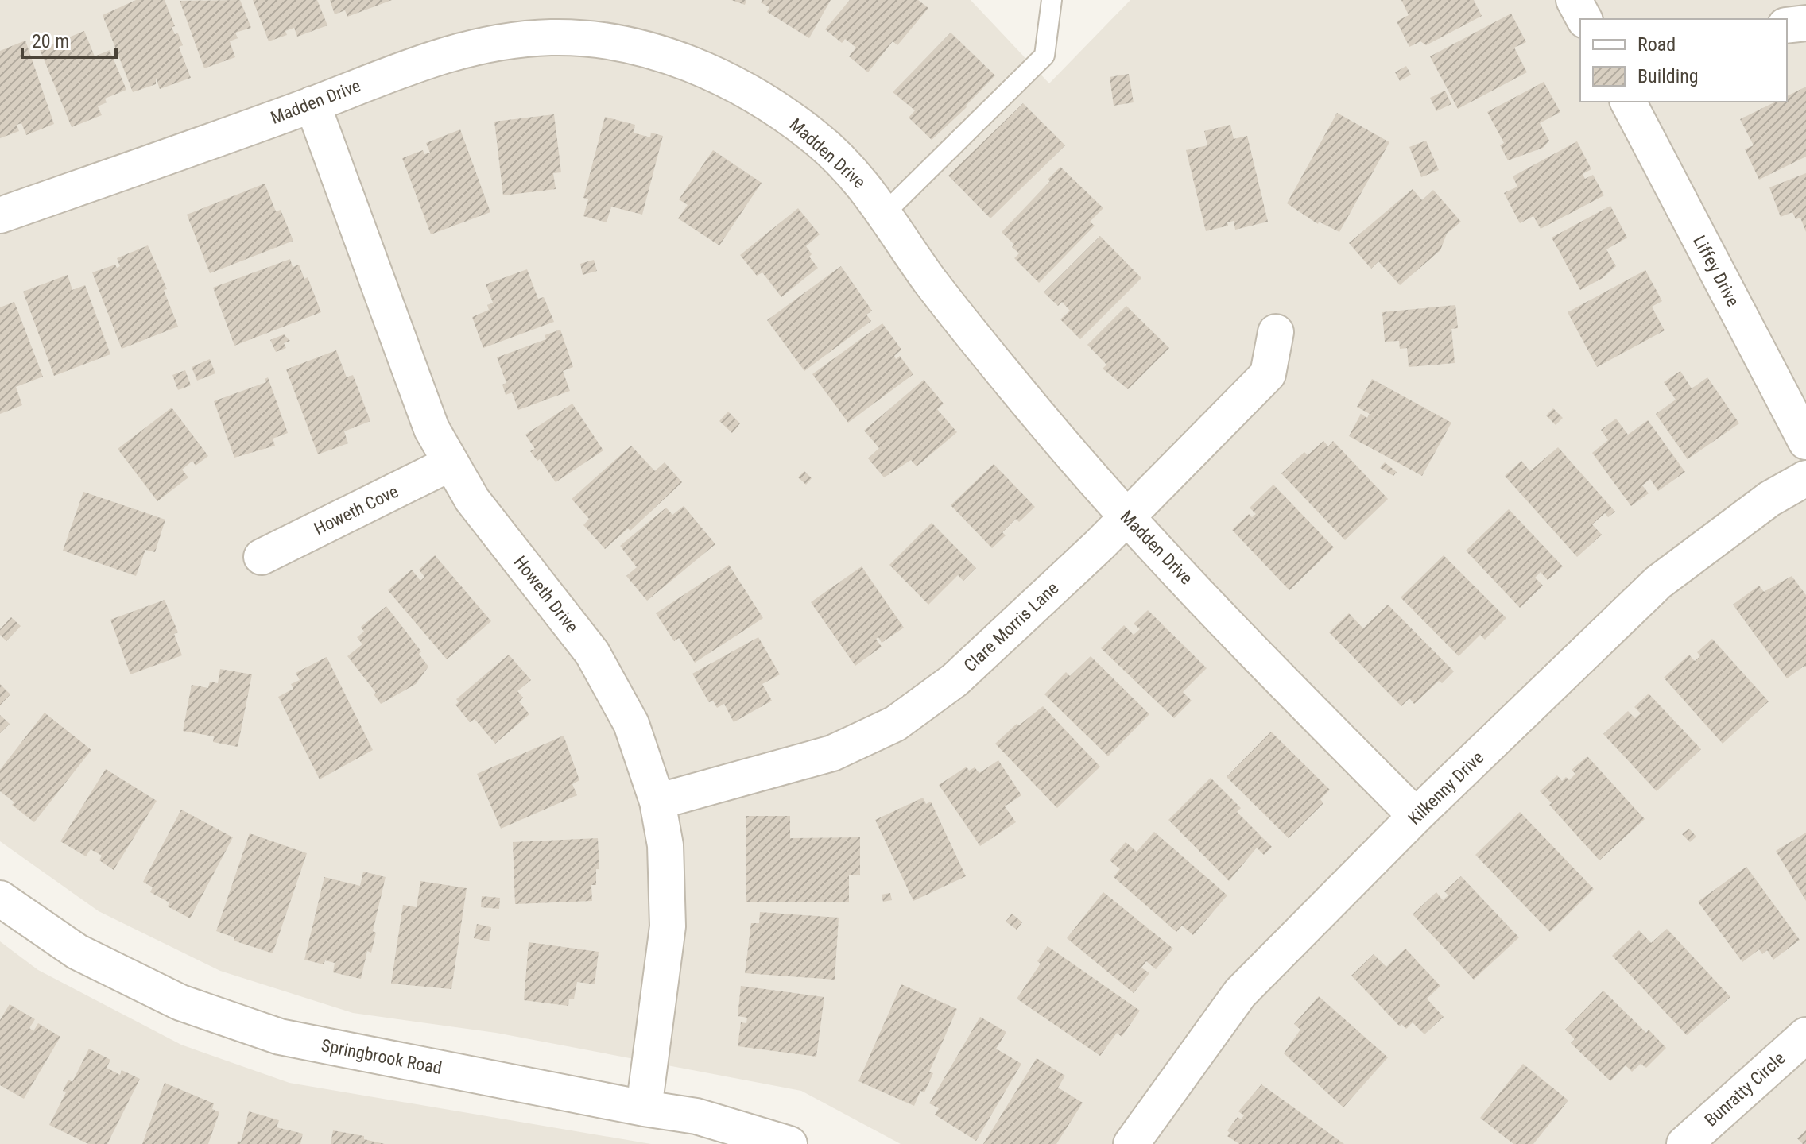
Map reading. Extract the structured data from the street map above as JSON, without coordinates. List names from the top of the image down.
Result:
{
  "streets": {
    "street": [
      "Madden Drive",
      "Liffey Drive",
      "Howeth Cove",
      "Howeth Drive",
      "Clare Morris Lane",
      "Kilkenny Drive",
      "Springbrook Road",
      "Bunratty Circle"
    ]
  },
  "crossings": [
    ["Madden Drive", "Howeth Drive"],
    ["Madden Drive", "Clare Morris Lane"],
    ["Madden Drive", "Kilkenny Drive"],
    ["Howeth Cove", "Howeth Drive"],
    ["Howeth Drive", "Clare Morris Lane"],
    ["Howeth Drive", "Springbrook Road"]
  ],
  "legend": ["Road", "Building"],
  "scale_bar": "20 m"
}
